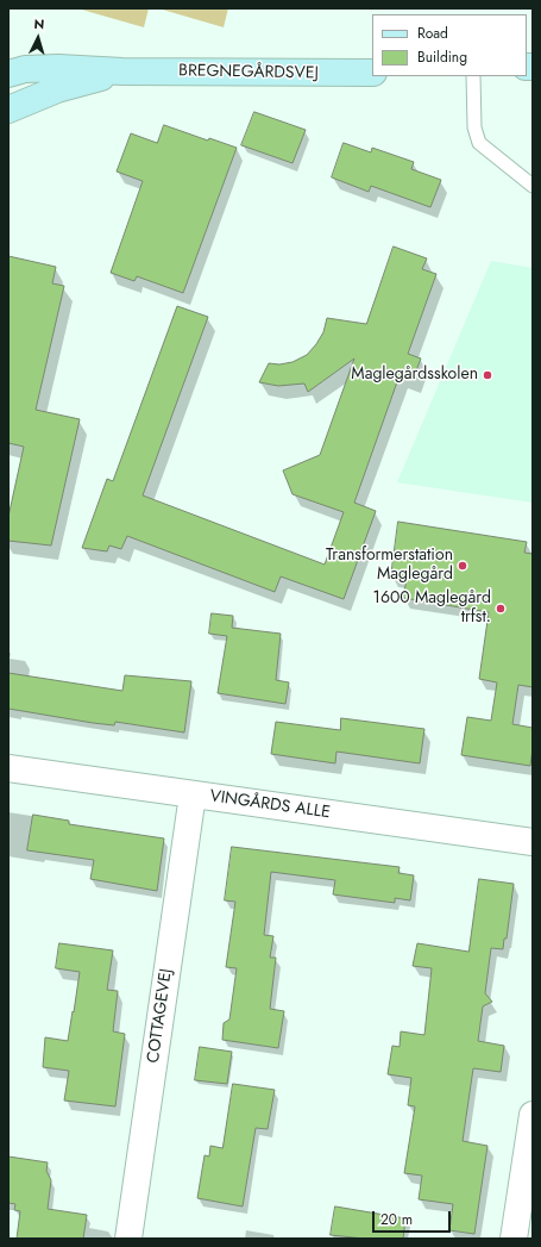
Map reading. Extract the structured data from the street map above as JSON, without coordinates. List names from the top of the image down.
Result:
{
  "streets": {
    "street": ["BREGNEGÅRDSVEJ", "VINGÅRDS ALLE", "COTTAGEVEJ"]
  },
  "crossings": [
    ["VINGÅRDS ALLE", "COTTAGEVEJ"]
  ],
  "places": ["Maglegårdsskolen", "Transformerstation Maglegård", "1600 Maglegård trfst."],
  "legend": ["Road", "Building"],
  "scale_bar": "20 m",
  "north": "top"
}
